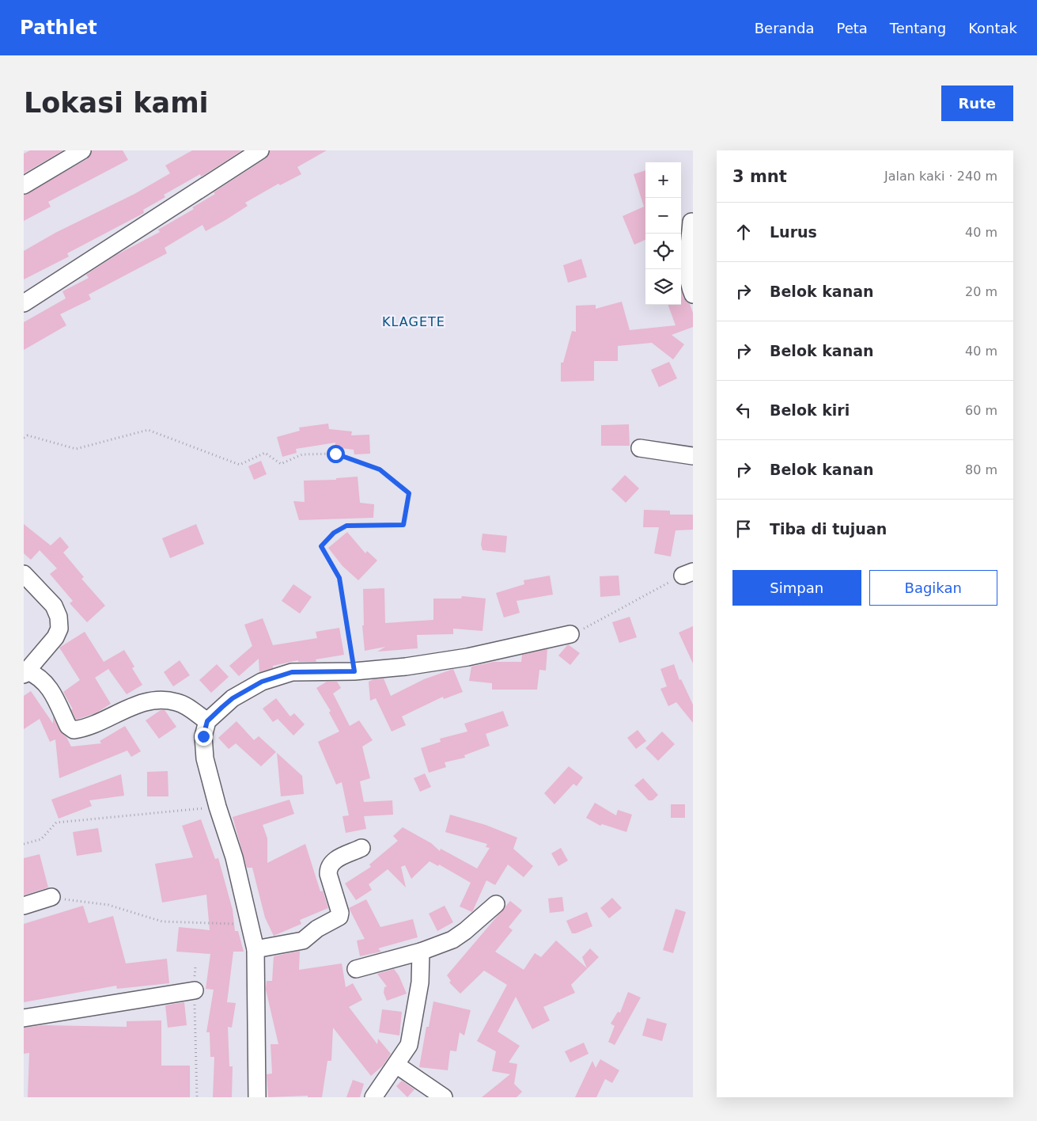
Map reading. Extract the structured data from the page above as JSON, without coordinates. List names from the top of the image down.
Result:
{
  "districts": ["KLAGETE"],
  "page": {
    "header": "Pathlet",
    "nav": [
      "Beranda",
      "Peta",
      "Tentang",
      "Kontak"
    ],
    "buttons": [
      "Rute",
      ["Simpan", "Bagikan"]
    ],
    "title": "Lokasi kami",
    "heading": ["3 mnt", "Jalan kaki · 240 m"],
    "map_buttons": ["+", "−"],
    "list": [
      ["Lurus", "40 m"],
      ["Belok kanan", "20 m"],
      ["Belok kanan", "40 m"],
      ["Belok kiri", "60 m"],
      ["Belok kanan", "80 m"],
      "Tiba di tujuan"
    ]
  }
}
